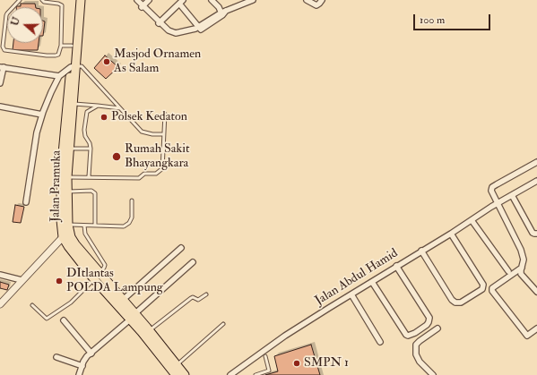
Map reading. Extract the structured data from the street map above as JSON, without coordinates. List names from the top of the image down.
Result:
{
  "streets": {
    "main road": ["Jalan Pramuka"],
    "street": ["Jalan Abdul Hamid"]
  },
  "places": [
    "Masjod Ornamen As Salam",
    "Polsek Kedaton",
    "Rumah Sakit Bhayangkara",
    "DItlantas POLDA Lampung",
    "SMPN 1"
  ],
  "scale_bar": "100 m",
  "north": "left"
}
